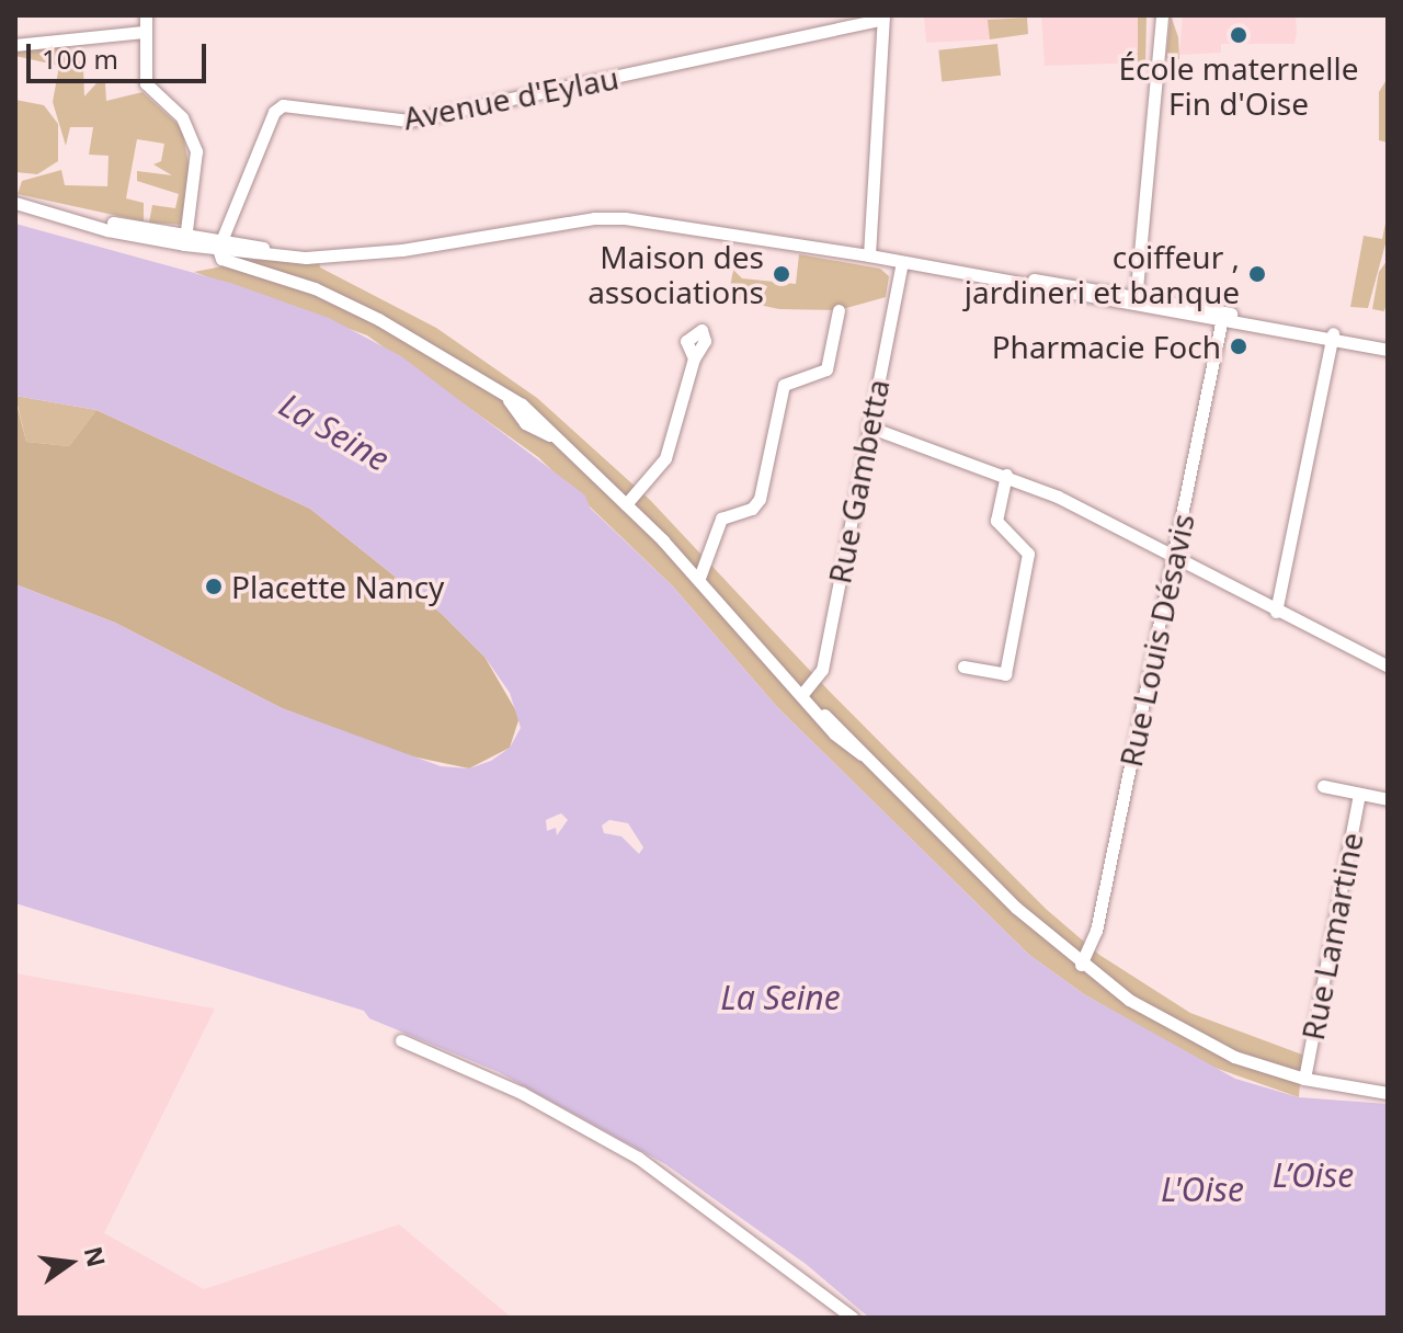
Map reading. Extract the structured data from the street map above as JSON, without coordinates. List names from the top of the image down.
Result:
{
  "streets": {
    "street": [
      "Avenue d'Eylau",
      "Rue Gambetta",
      "Rue Louis Désavis",
      "Rue Lamartine"
    ]
  },
  "water": ["La Seine", "L’Oise", "L'Oise"],
  "places": [
    "École maternelle Fin d'Oise",
    "Maison des associations",
    "coiffeur , jardineri et banque",
    "Pharmacie Foch",
    "Placette Nancy"
  ],
  "scale_bar": "100 m",
  "north": "right"
}
